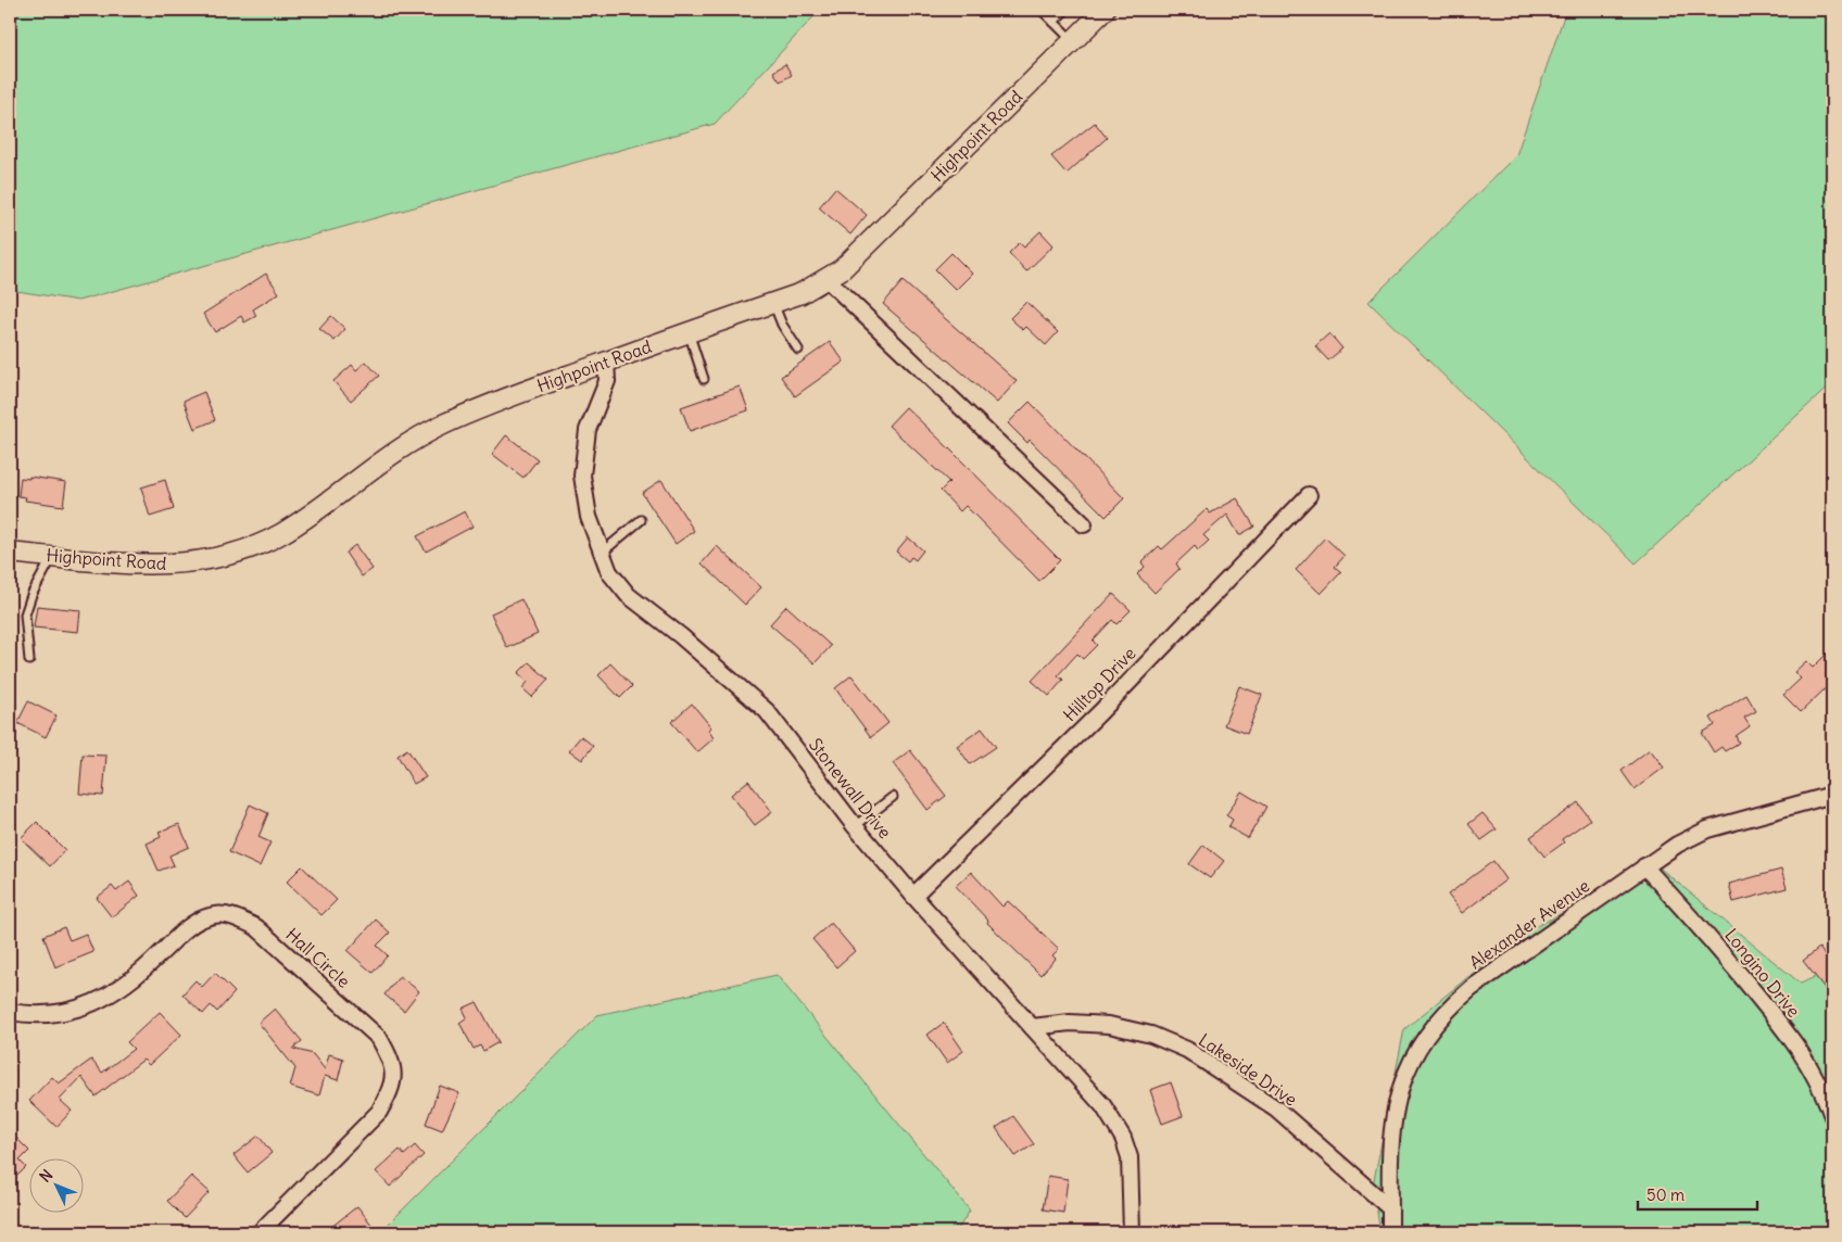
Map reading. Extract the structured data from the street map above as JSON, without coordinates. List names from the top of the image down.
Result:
{
  "streets": {
    "street": [
      "Highpoint Road",
      "Hilltop Drive",
      "Stonewall Drive",
      "Alexander Avenue",
      "Hall Circle",
      "Longino Drive",
      "Lakeside Drive"
    ]
  },
  "crossings": [
    ["Highpoint Road", "Stonewall Drive"],
    ["Hilltop Drive", "Stonewall Drive"],
    ["Stonewall Drive", "Lakeside Drive"],
    ["Alexander Avenue", "Longino Drive"],
    ["Alexander Avenue", "Lakeside Drive"]
  ],
  "scale_bar": "50 m",
  "north": "top left"
}
